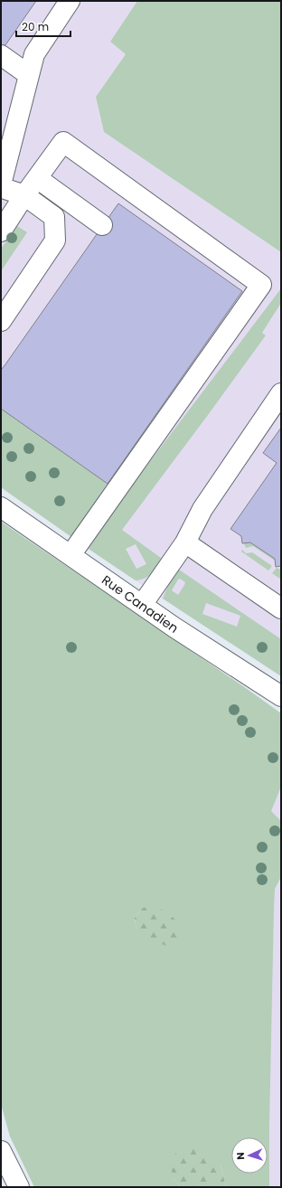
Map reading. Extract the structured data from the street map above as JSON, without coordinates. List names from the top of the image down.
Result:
{
  "streets": {
    "main road": ["Rue Canadien"]
  },
  "scale_bar": "20 m",
  "north": "left"
}
